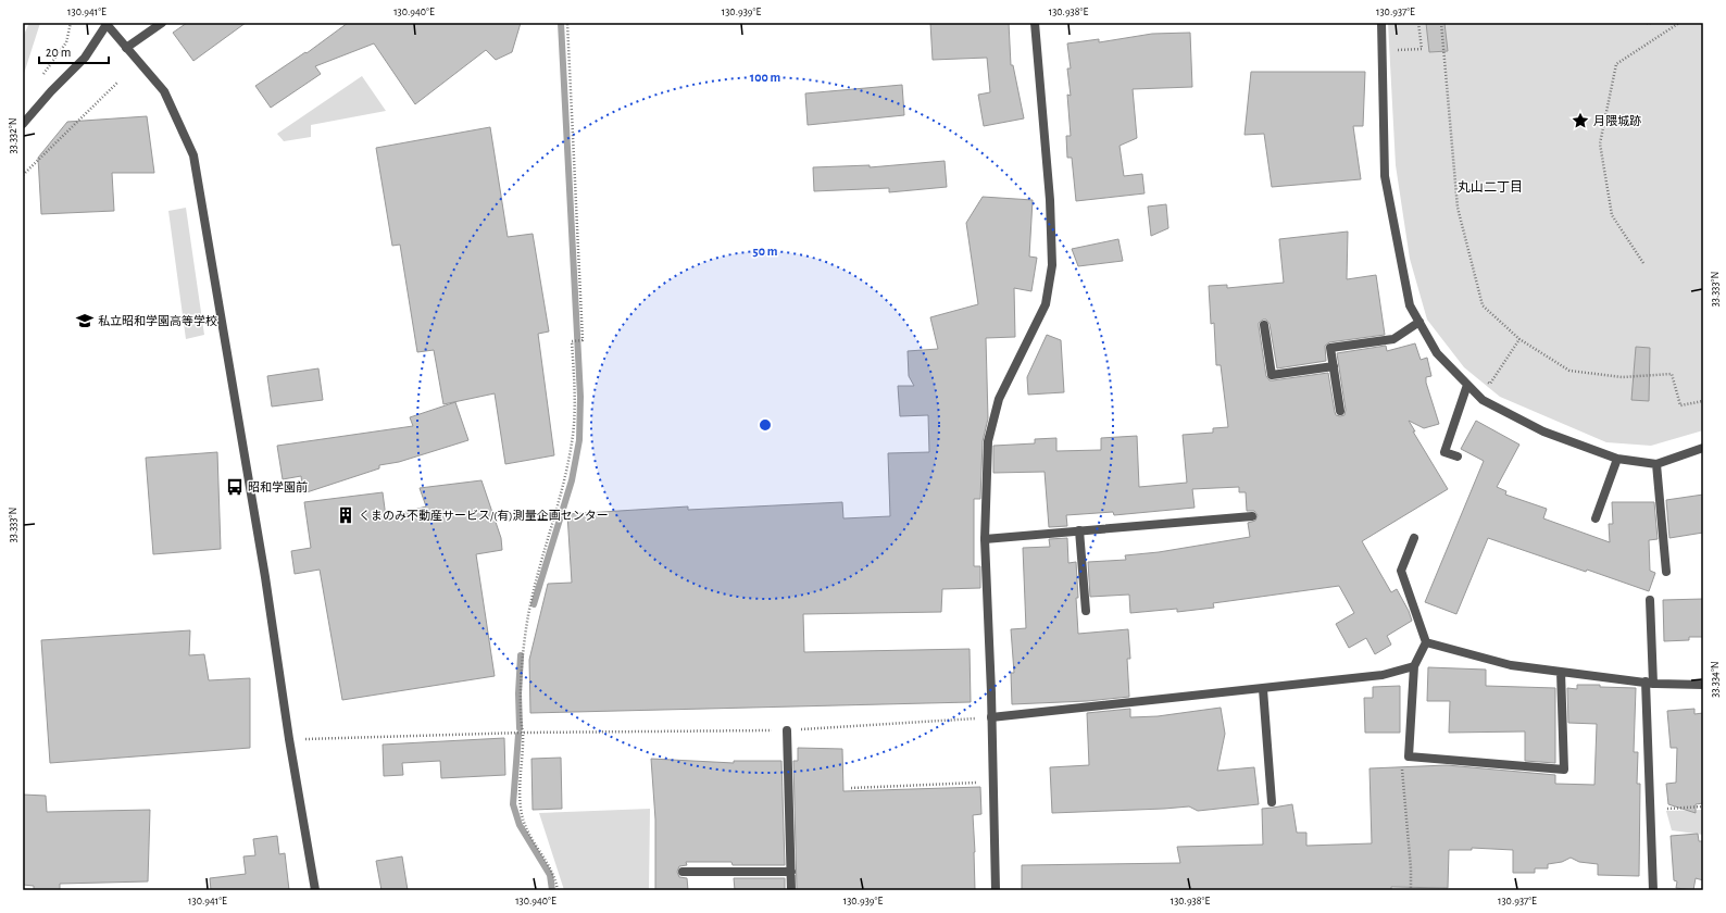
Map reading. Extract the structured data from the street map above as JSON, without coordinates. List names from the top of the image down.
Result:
{
  "districts": ["丸山二丁目"],
  "places": {
    "place": ["月隈城跡"],
    "school or university": ["私立昭和学園高等学校"],
    "bus stop": ["昭和学園前"],
    "building": ["くまのみ不動産サービス/(有)測量企画センター"]
  },
  "scale_bar": "20 m",
  "coordinates": [
    "130.941°E",
    "130.940°E",
    "130.939°E",
    "130.938°E",
    "130.937°E",
    "33.332°N",
    "33.333°N",
    "33.334°N"
  ],
  "rings": ["100 m", "50 m"]
}
